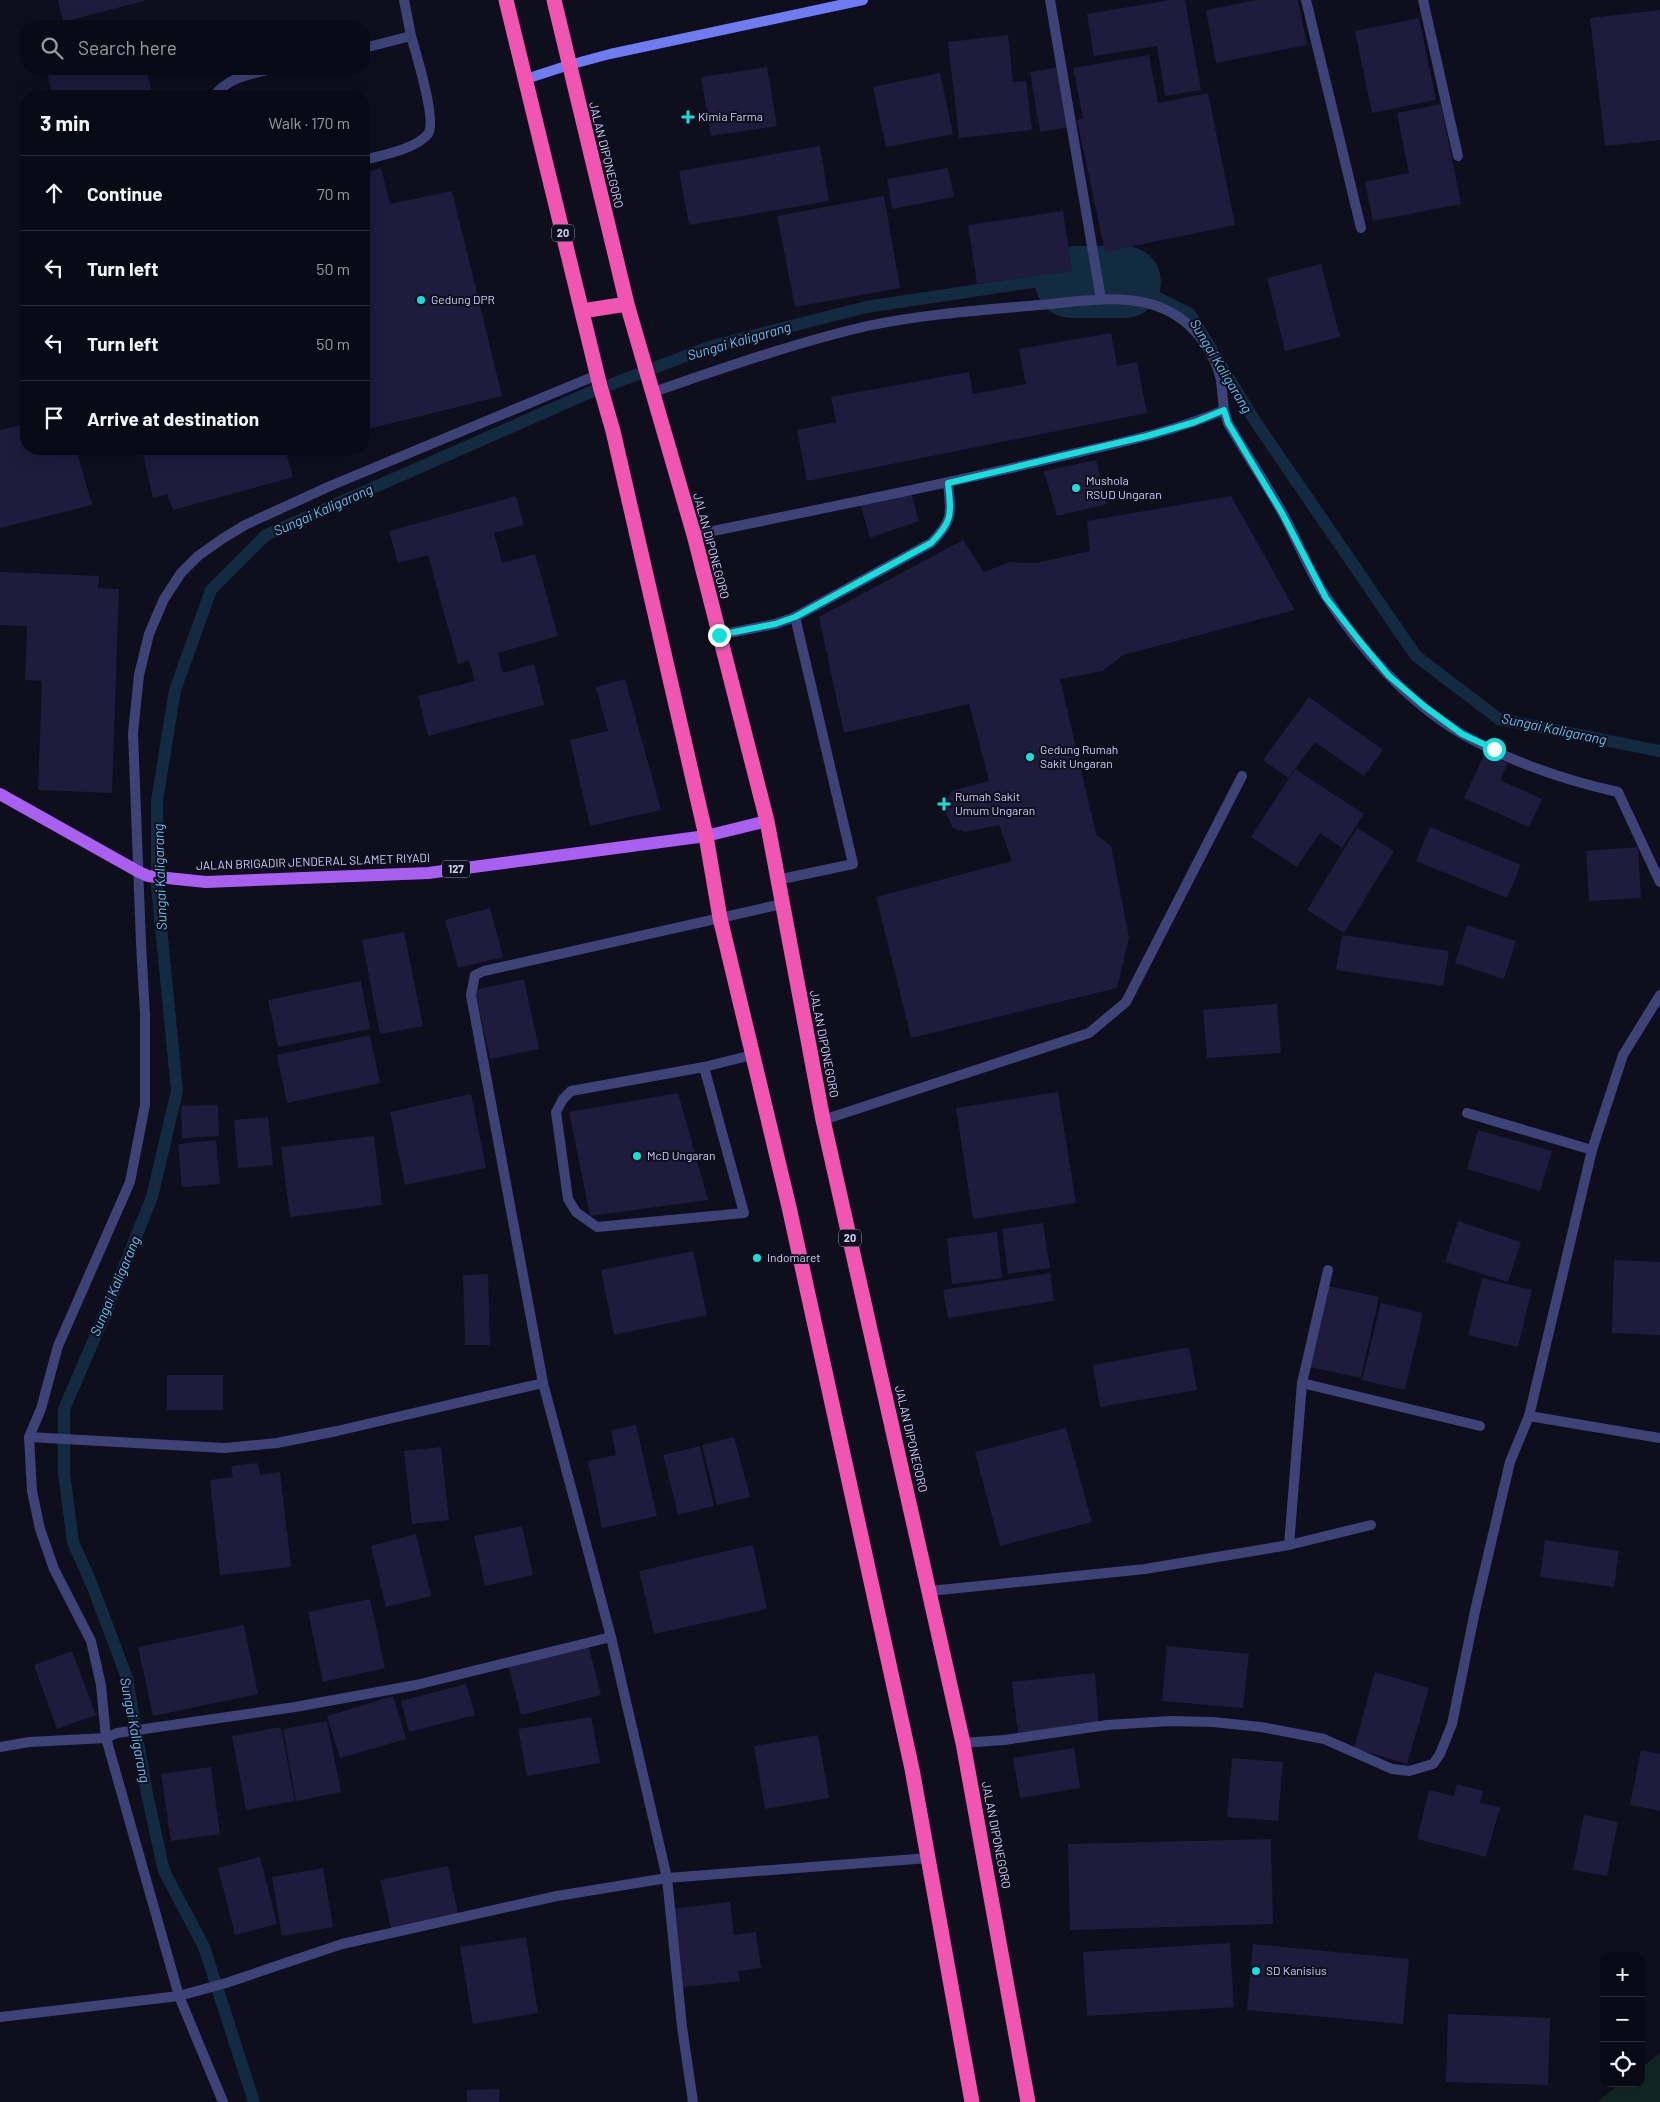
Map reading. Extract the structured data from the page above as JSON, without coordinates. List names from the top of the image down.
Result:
{
  "streets": {
    "highway": ["JALAN DIPONEGORO", "20"],
    "main road": ["JALAN BRIGADIR JENDERAL SLAMET RIYADI", "127"]
  },
  "crossings": [
    ["JALAN DIPONEGORO", "JALAN BRIGADIR JENDERAL SLAMET RIYADI"],
    ["20", "JALAN BRIGADIR JENDERAL SLAMET RIYADI"]
  ],
  "water": ["Sungai Kaligarang"],
  "places": {
    "health": ["Kimia Farma", "Rumah Sakit Umum Ungaran"],
    "other": [
      "Gedung DPR",
      "Mushola RSUD Ungaran",
      "Gedung Rumah Sakit Ungaran",
      "McD Ungaran",
      "Indomaret",
      "SD Kanisius"
    ]
  },
  "page": {
    "search": "Search here",
    "heading": ["3 min", "Walk · 170 m"],
    "list": [
      ["Continue", "70 m"],
      ["Turn left", "50 m"],
      ["Turn left", "50 m"],
      "Arrive at destination"
    ],
    "map_buttons": ["+", "−"]
  }
}
